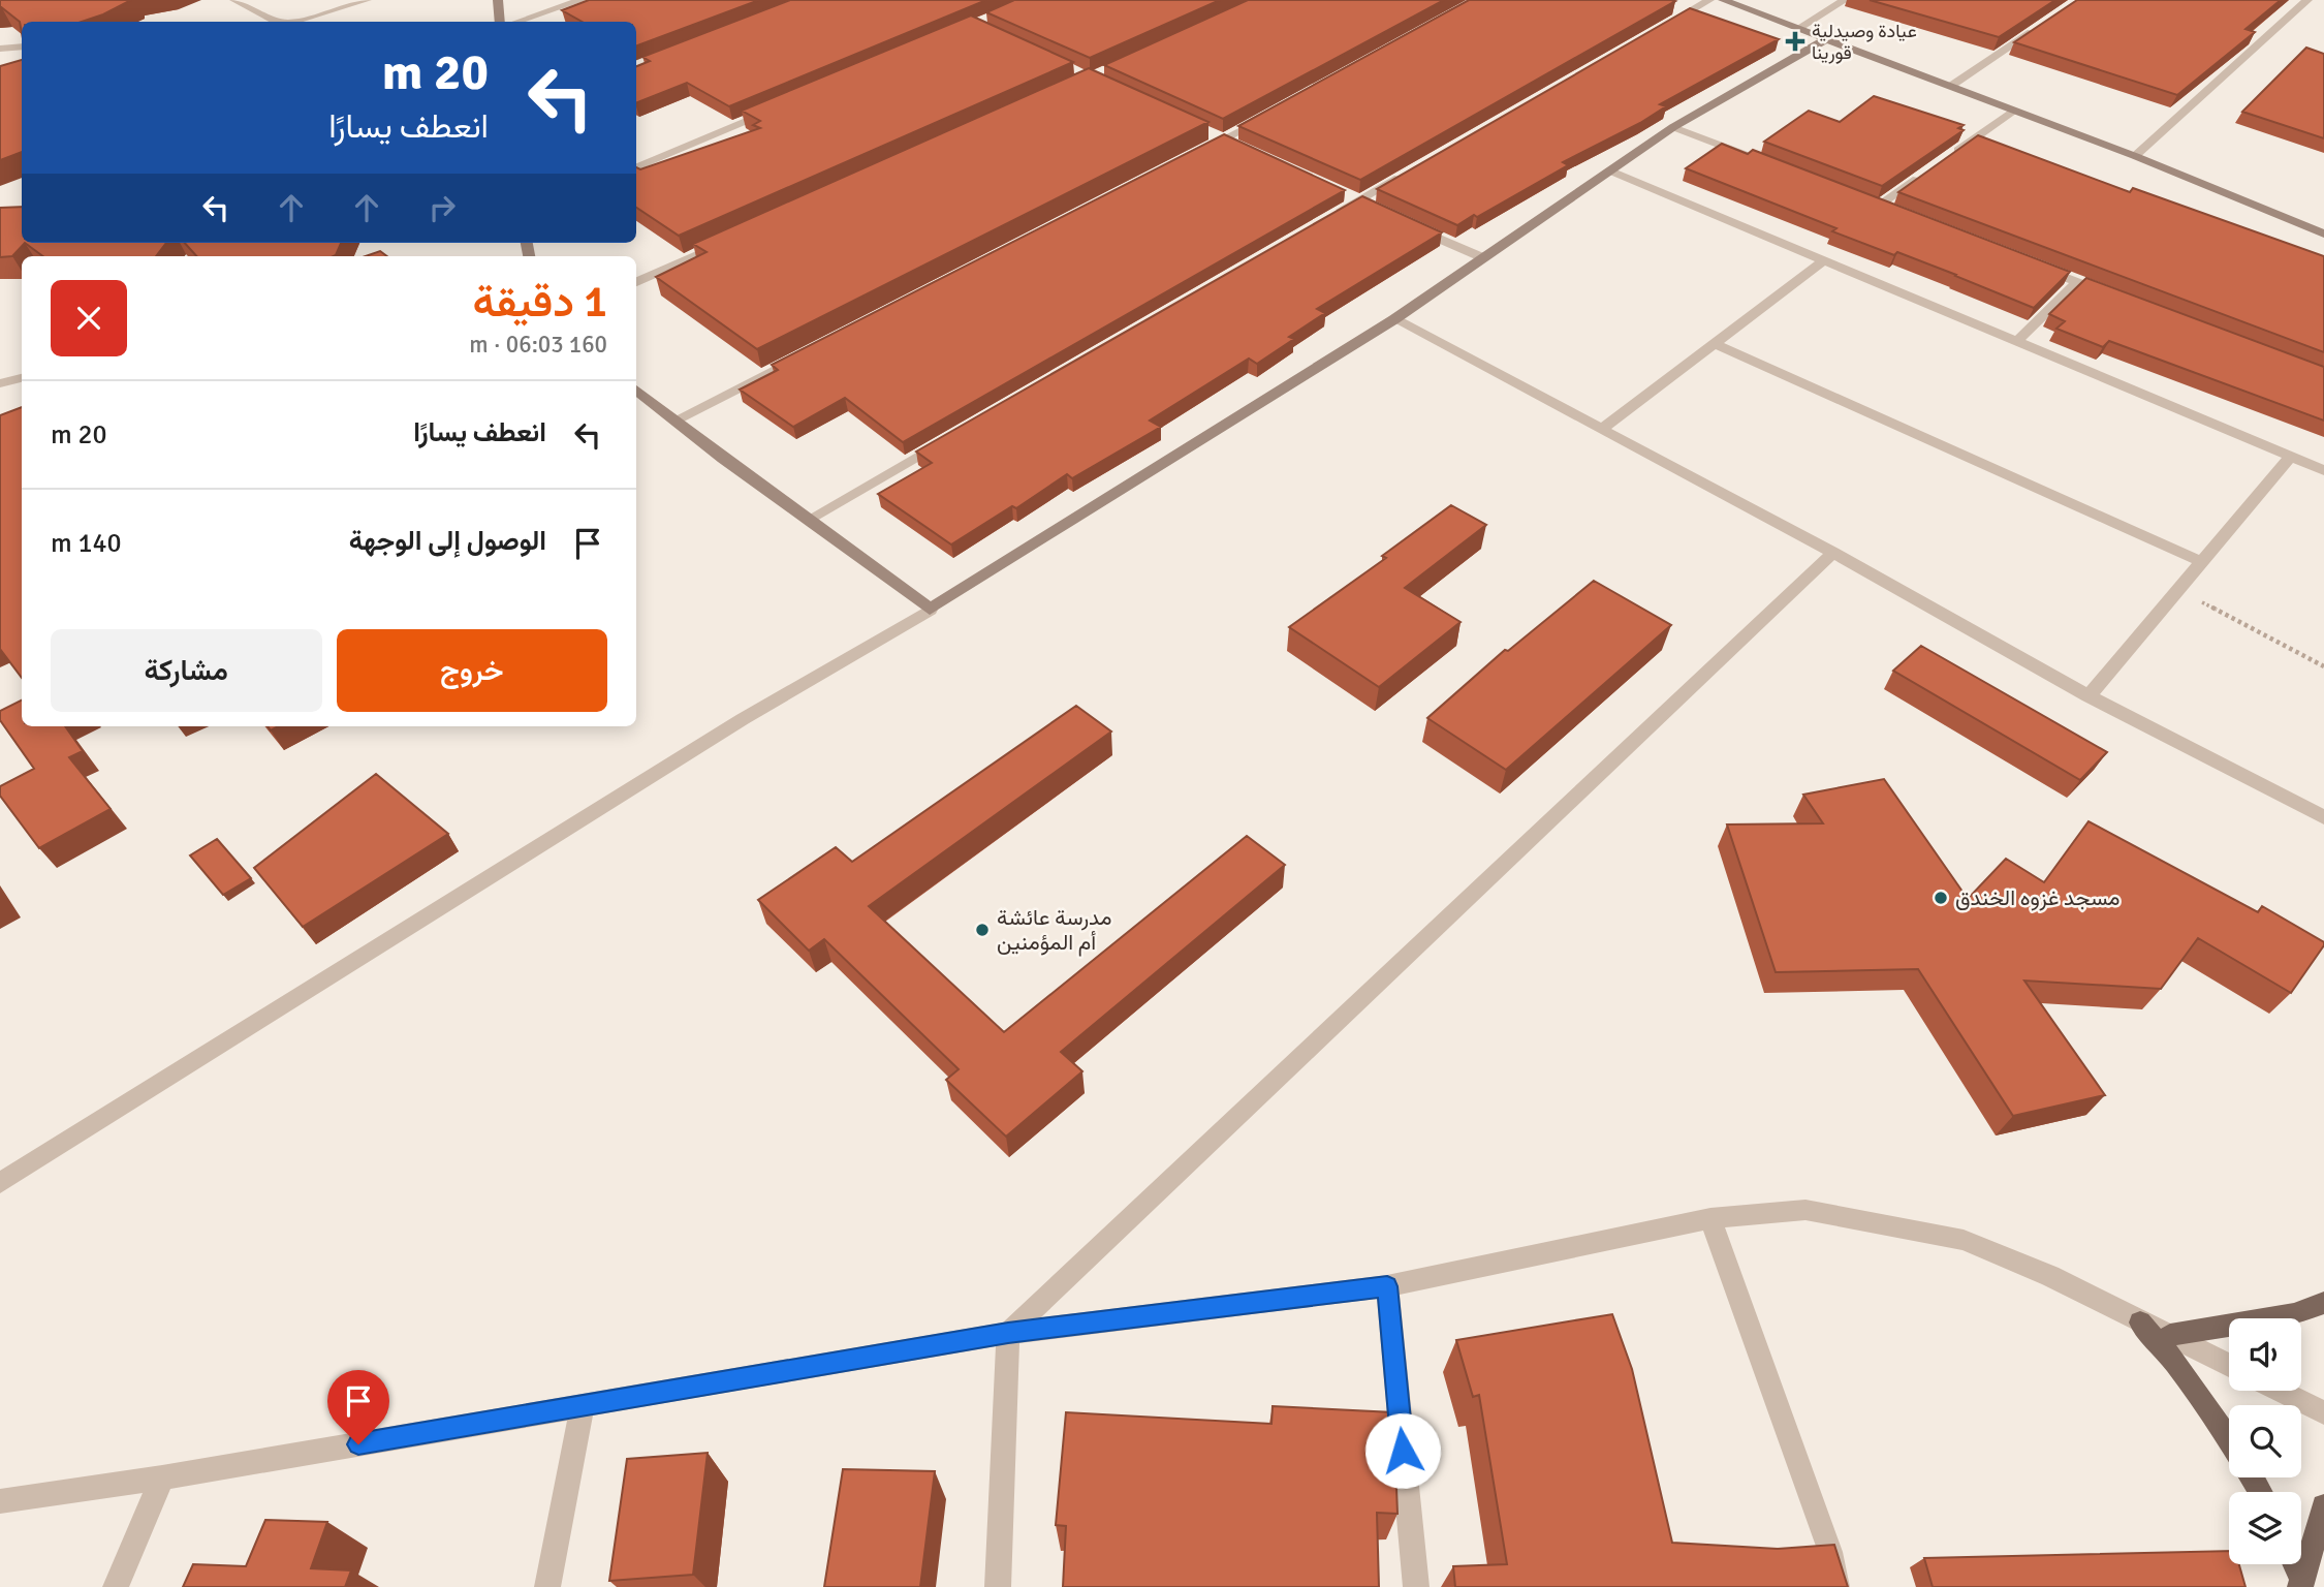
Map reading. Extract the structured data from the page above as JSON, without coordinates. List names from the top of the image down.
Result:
{
  "places": {
    "health": ["عيادة وصيدلية قورينا"],
    "other": ["مسجد غزوه الخندق", "مدرسة عائشة أم المؤمنين"]
  },
  "page": {
    "turn": ["20 m", "انعطف يسارًا"],
    "heading": ["1 دقيقة", "160 m · 06:03"],
    "list": [
      {
        "name": "انعطف يسارًا",
        "value": "20 m"
      },
      {
        "name": "الوصول إلى الوجهة",
        "value": "140 m"
      }
    ],
    "buttons": ["خروج", "مشاركة"]
  }
}
